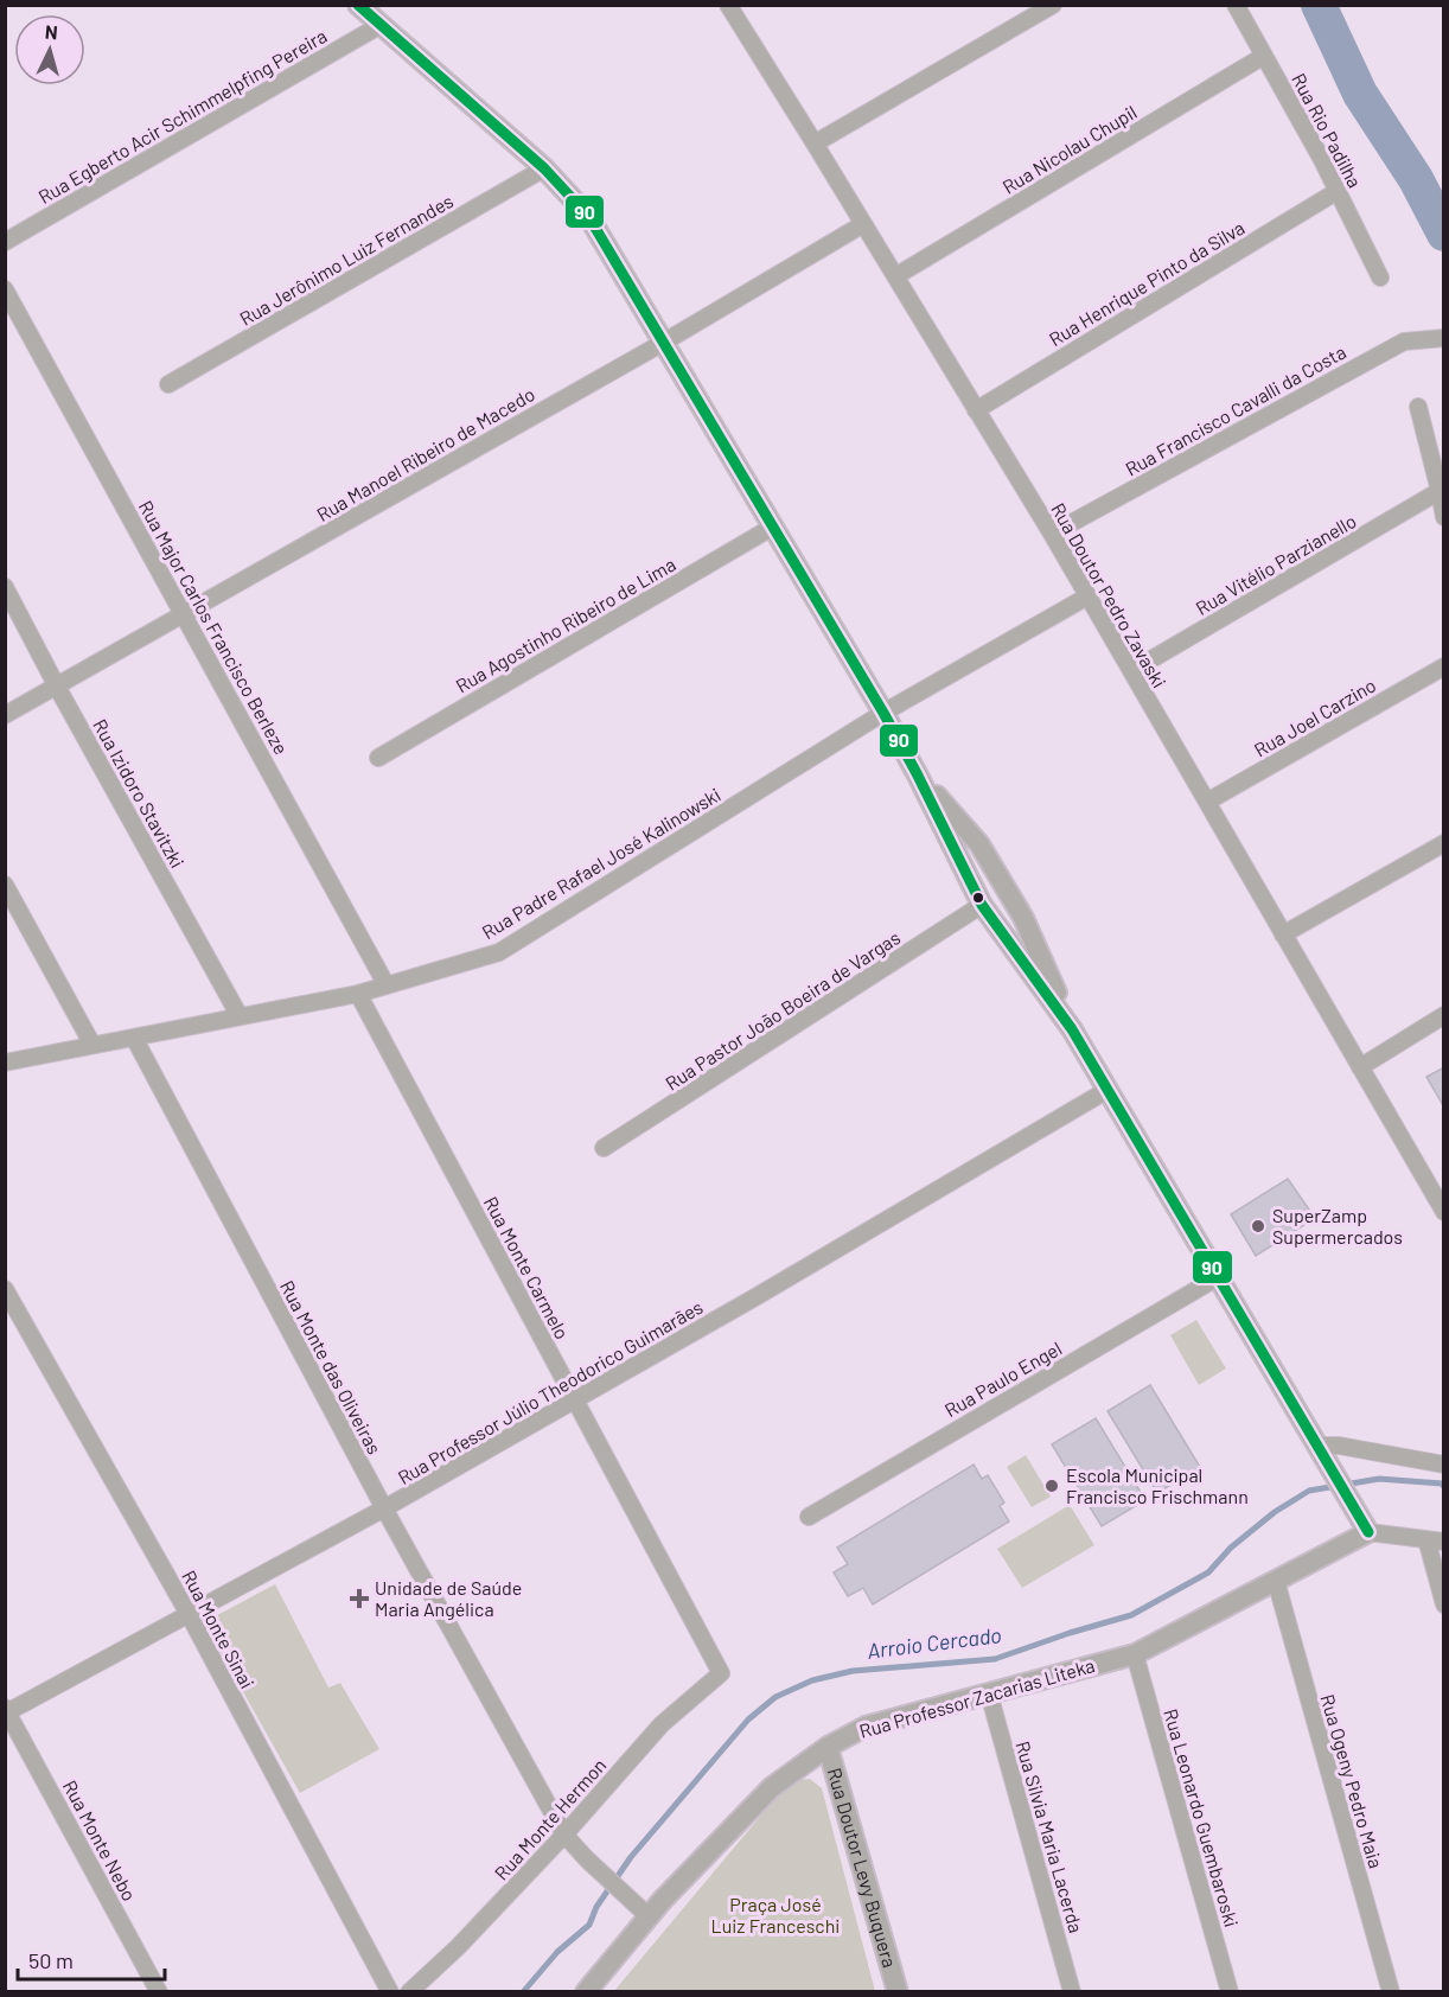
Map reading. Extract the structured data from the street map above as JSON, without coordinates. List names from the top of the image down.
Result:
{
  "streets": {
    "street": [
      "Rua Egberto Acir Schimmelpfing Pereira",
      "Rua Rio Padilha",
      "Rua Nicolau Chupil",
      "Rua Jerônimo Luiz Fernandes",
      "Rua Henrique Pinto da Silva",
      "Rua Francisco Cavalli da Costa",
      "Rua Manoel Ribeiro de Macedo",
      "Rua Vitélio Parzianello",
      "Rua Doutor Pedro Zavaski",
      "Rua Agostinho Ribeiro de Lima",
      "Rua Major Carlos Francisco Berleze",
      "Rua Joel Carzino",
      "Rua Izidoro Stavitzki",
      "Rua Padre Rafael José Kalinowski",
      "Rua Pastor João Boeira de Vargas",
      "Rua Monte Carmelo",
      "Rua Monte das Oliveiras",
      "Rua Paulo Engel",
      "Rua Professor Júlio Theodorico Guimarães",
      "Rua Monte Sinai",
      "Rua Professor Zacarias Liteka",
      "Rua Ogeny Pedro Maia",
      "Rua Leonardo Guembaroski",
      "Rua Monte Hermon",
      "Rua Silvia Maria Lacerda",
      "Rua Monte Nebo",
      "Rua Doutor Levy Buquera"
    ]
  },
  "crossings": [
    ["Rua Rio Padilha", "Rua Nicolau Chupil"],
    ["Rua Rio Padilha", "Rua Henrique Pinto da Silva"],
    ["Rua Nicolau Chupil", "Rua Doutor Pedro Zavaski"],
    ["Rua Henrique Pinto da Silva", "Rua Doutor Pedro Zavaski"],
    ["Rua Francisco Cavalli da Costa", "Rua Doutor Pedro Zavaski"],
    ["Rua Manoel Ribeiro de Macedo", "Rua Doutor Pedro Zavaski"],
    ["Rua Manoel Ribeiro de Macedo", "Rua Major Carlos Francisco Berleze"],
    ["Rua Manoel Ribeiro de Macedo", "Rua Izidoro Stavitzki"],
    ["Rua Vitélio Parzianello", "Rua Doutor Pedro Zavaski"],
    ["Rua Doutor Pedro Zavaski", "Rua Joel Carzino"],
    ["Rua Doutor Pedro Zavaski", "Rua Padre Rafael José Kalinowski"],
    ["Rua Major Carlos Francisco Berleze", "Rua Padre Rafael José Kalinowski"],
    ["Rua Izidoro Stavitzki", "Rua Padre Rafael José Kalinowski"],
    ["Rua Padre Rafael José Kalinowski", "Rua Monte Carmelo"],
    ["Rua Padre Rafael José Kalinowski", "Rua Monte das Oliveiras"],
    ["Rua Monte Carmelo", "Rua Professor Júlio Theodorico Guimarães"],
    ["Rua Monte Carmelo", "Rua Monte Hermon"],
    ["Rua Monte das Oliveiras", "Rua Professor Júlio Theodorico Guimarães"],
    ["Rua Monte das Oliveiras", "Rua Professor Zacarias Liteka"],
    ["Rua Monte das Oliveiras", "Rua Monte Hermon"],
    ["Rua Professor Júlio Theodorico Guimarães", "Rua Monte Sinai"],
    ["Rua Professor Júlio Theodorico Guimarães", "Rua Monte Nebo"],
    ["Rua Professor Zacarias Liteka", "Rua Ogeny Pedro Maia"],
    ["Rua Professor Zacarias Liteka", "Rua Leonardo Guembaroski"],
    ["Rua Professor Zacarias Liteka", "Rua Silvia Maria Lacerda"],
    ["Rua Professor Zacarias Liteka", "Rua Doutor Levy Buquera"]
  ],
  "water": ["Arroio Cercado"],
  "parks": ["Praça José Luiz Franceschi"],
  "places": {
    "other": ["SuperZamp Supermercados", "Escola Municipal Francisco Frischmann"],
    "health": ["Unidade de Saúde Maria Angélica"]
  },
  "lines": ["transit line 90"],
  "scale_bar": "50 m",
  "north": "top"
}
